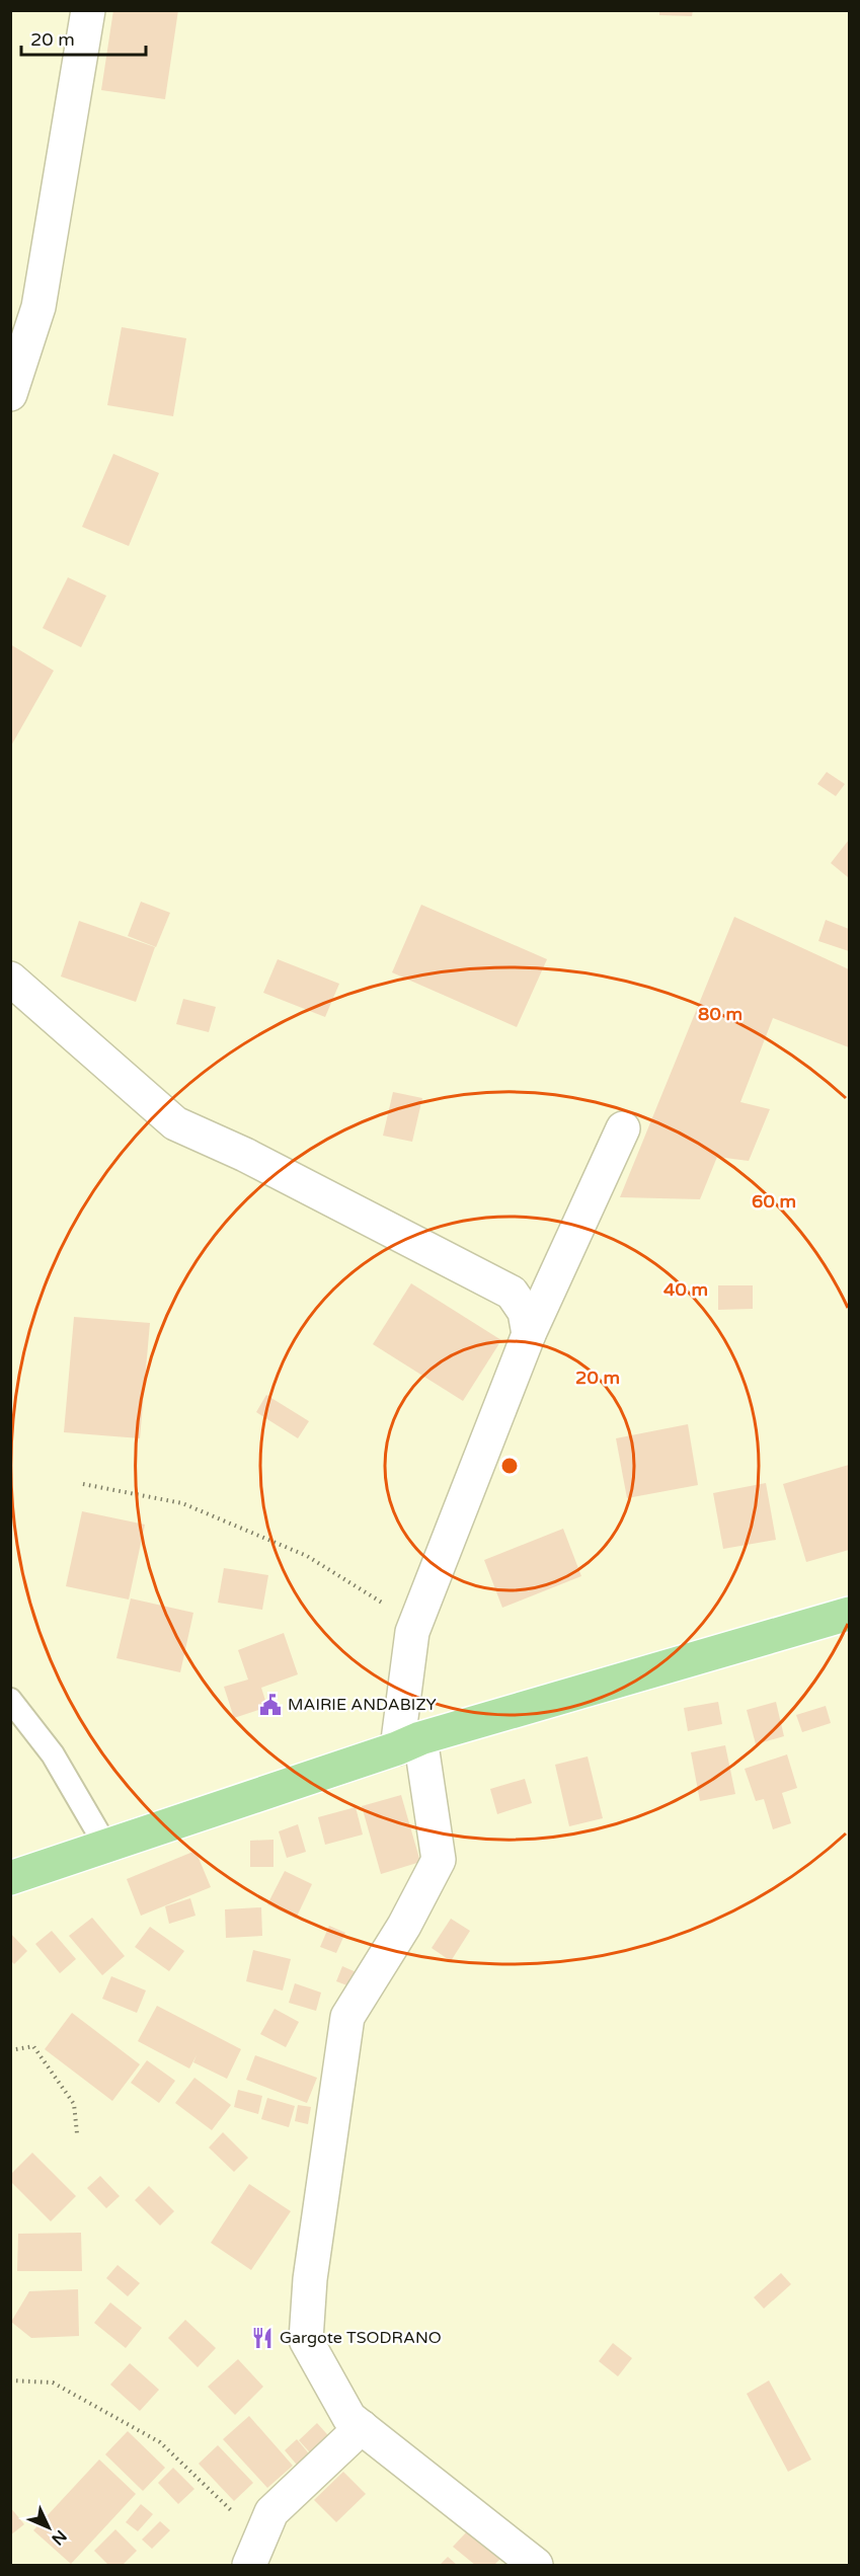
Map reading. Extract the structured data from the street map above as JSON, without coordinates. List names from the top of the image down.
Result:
{
  "places": {
    "public building": ["MAIRIE ANDABIZY"],
    "restaurant": ["Gargote TSODRANO"]
  },
  "scale_bar": "20 m",
  "north": "bottom right",
  "rings": [
    "80 m",
    "60 m",
    "40 m",
    "20 m"
  ]
}
